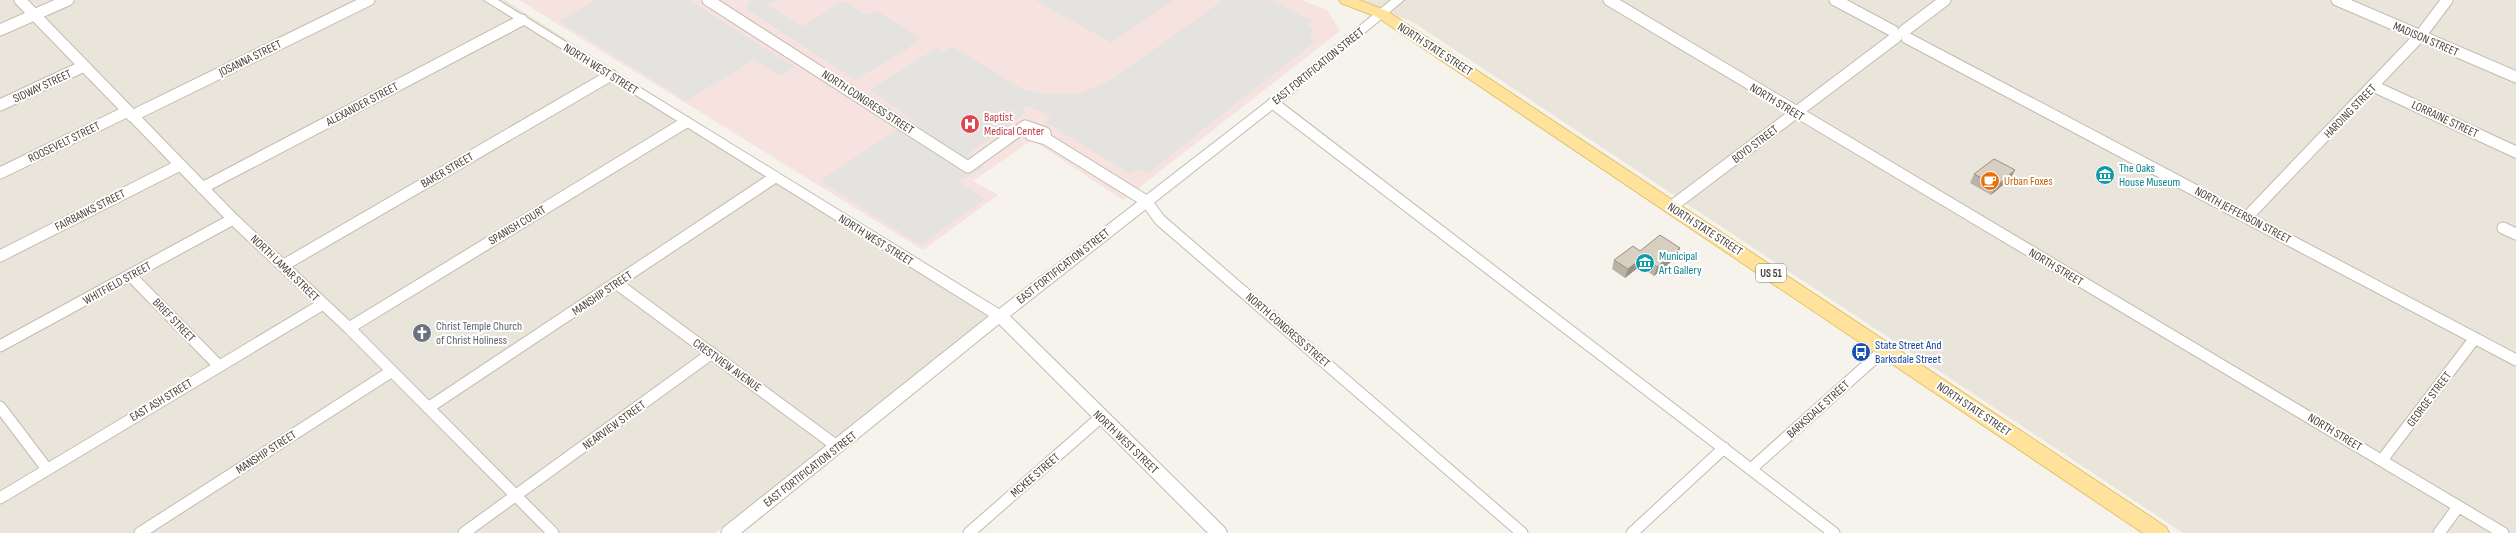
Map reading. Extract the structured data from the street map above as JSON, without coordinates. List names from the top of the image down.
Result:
{
  "streets": {
    "main road": ["NORTH STATE STREET", "US 51"],
    "street": [
      "MADISON STREET",
      "JOSANNA STREET",
      "EAST FORTIFICATION STREET",
      "NORTH WEST STREET",
      "SIDWAY STREET",
      "NORTH CONGRESS STREET",
      "NORTH STREET",
      "ALEXANDER STREET",
      "HARDING STREET",
      "LORRAINE STREET",
      "ROOSEVELT STREET",
      "BOYD STREET",
      "BAKER STREET",
      "FAIRBANKS STREET",
      "NORTH JEFFERSON STREET",
      "SPANISH COURT",
      "NORTH LAMAR STREET",
      "WHITFIELD STREET",
      "MANSHIP STREET",
      "BRIEF STREET",
      "CRESTVIEW AVENUE",
      "GEORGE STREET",
      "EAST ASH STREET",
      "BARKSDALE STREET",
      "NEARVIEW STREET",
      "MCKEE STREET"
    ]
  },
  "crossings": [
    ["MADISON STREET", "HARDING STREET"],
    ["NORTH STATE STREET", "EAST FORTIFICATION STREET"],
    ["NORTH STATE STREET", "BOYD STREET"],
    ["NORTH STATE STREET", "BARKSDALE STREET"],
    ["JOSANNA STREET", "ROOSEVELT STREET"],
    ["JOSANNA STREET", "NORTH LAMAR STREET"],
    ["EAST FORTIFICATION STREET", "NORTH WEST STREET"],
    ["EAST FORTIFICATION STREET", "NORTH CONGRESS STREET"],
    ["EAST FORTIFICATION STREET", "CRESTVIEW AVENUE"],
    ["NORTH WEST STREET", "ALEXANDER STREET"],
    ["NORTH WEST STREET", "BAKER STREET"],
    ["NORTH WEST STREET", "SPANISH COURT"],
    ["NORTH WEST STREET", "MANSHIP STREET"],
    ["NORTH WEST STREET", "MCKEE STREET"],
    ["SIDWAY STREET", "NORTH LAMAR STREET"],
    ["NORTH STREET", "BOYD STREET"],
    ["NORTH STREET", "GEORGE STREET"],
    ["ALEXANDER STREET", "NORTH LAMAR STREET"],
    ["HARDING STREET", "LORRAINE STREET"],
    ["HARDING STREET", "NORTH JEFFERSON STREET"],
    ["ROOSEVELT STREET", "NORTH LAMAR STREET"],
    ["BOYD STREET", "NORTH JEFFERSON STREET"],
    ["BAKER STREET", "NORTH LAMAR STREET"],
    ["FAIRBANKS STREET", "NORTH LAMAR STREET"],
    ["NORTH JEFFERSON STREET", "GEORGE STREET"],
    ["SPANISH COURT", "NORTH LAMAR STREET"],
    ["NORTH LAMAR STREET", "WHITFIELD STREET"],
    ["NORTH LAMAR STREET", "MANSHIP STREET"],
    ["NORTH LAMAR STREET", "EAST ASH STREET"],
    ["NORTH LAMAR STREET", "NEARVIEW STREET"],
    ["WHITFIELD STREET", "BRIEF STREET"],
    ["MANSHIP STREET", "CRESTVIEW AVENUE"],
    ["BRIEF STREET", "EAST ASH STREET"],
    ["CRESTVIEW AVENUE", "NEARVIEW STREET"]
  ],
  "places": {
    "hospital": ["Baptist Medical Center"],
    "museum": ["The Oaks House Museum", "Municipal Art Gallery"],
    "cafe": ["Urban Foxes"],
    "church": ["Christ Temple Church of Christ Holiness"],
    "bus stop": ["State Street And Barksdale Street"]
  }
}
